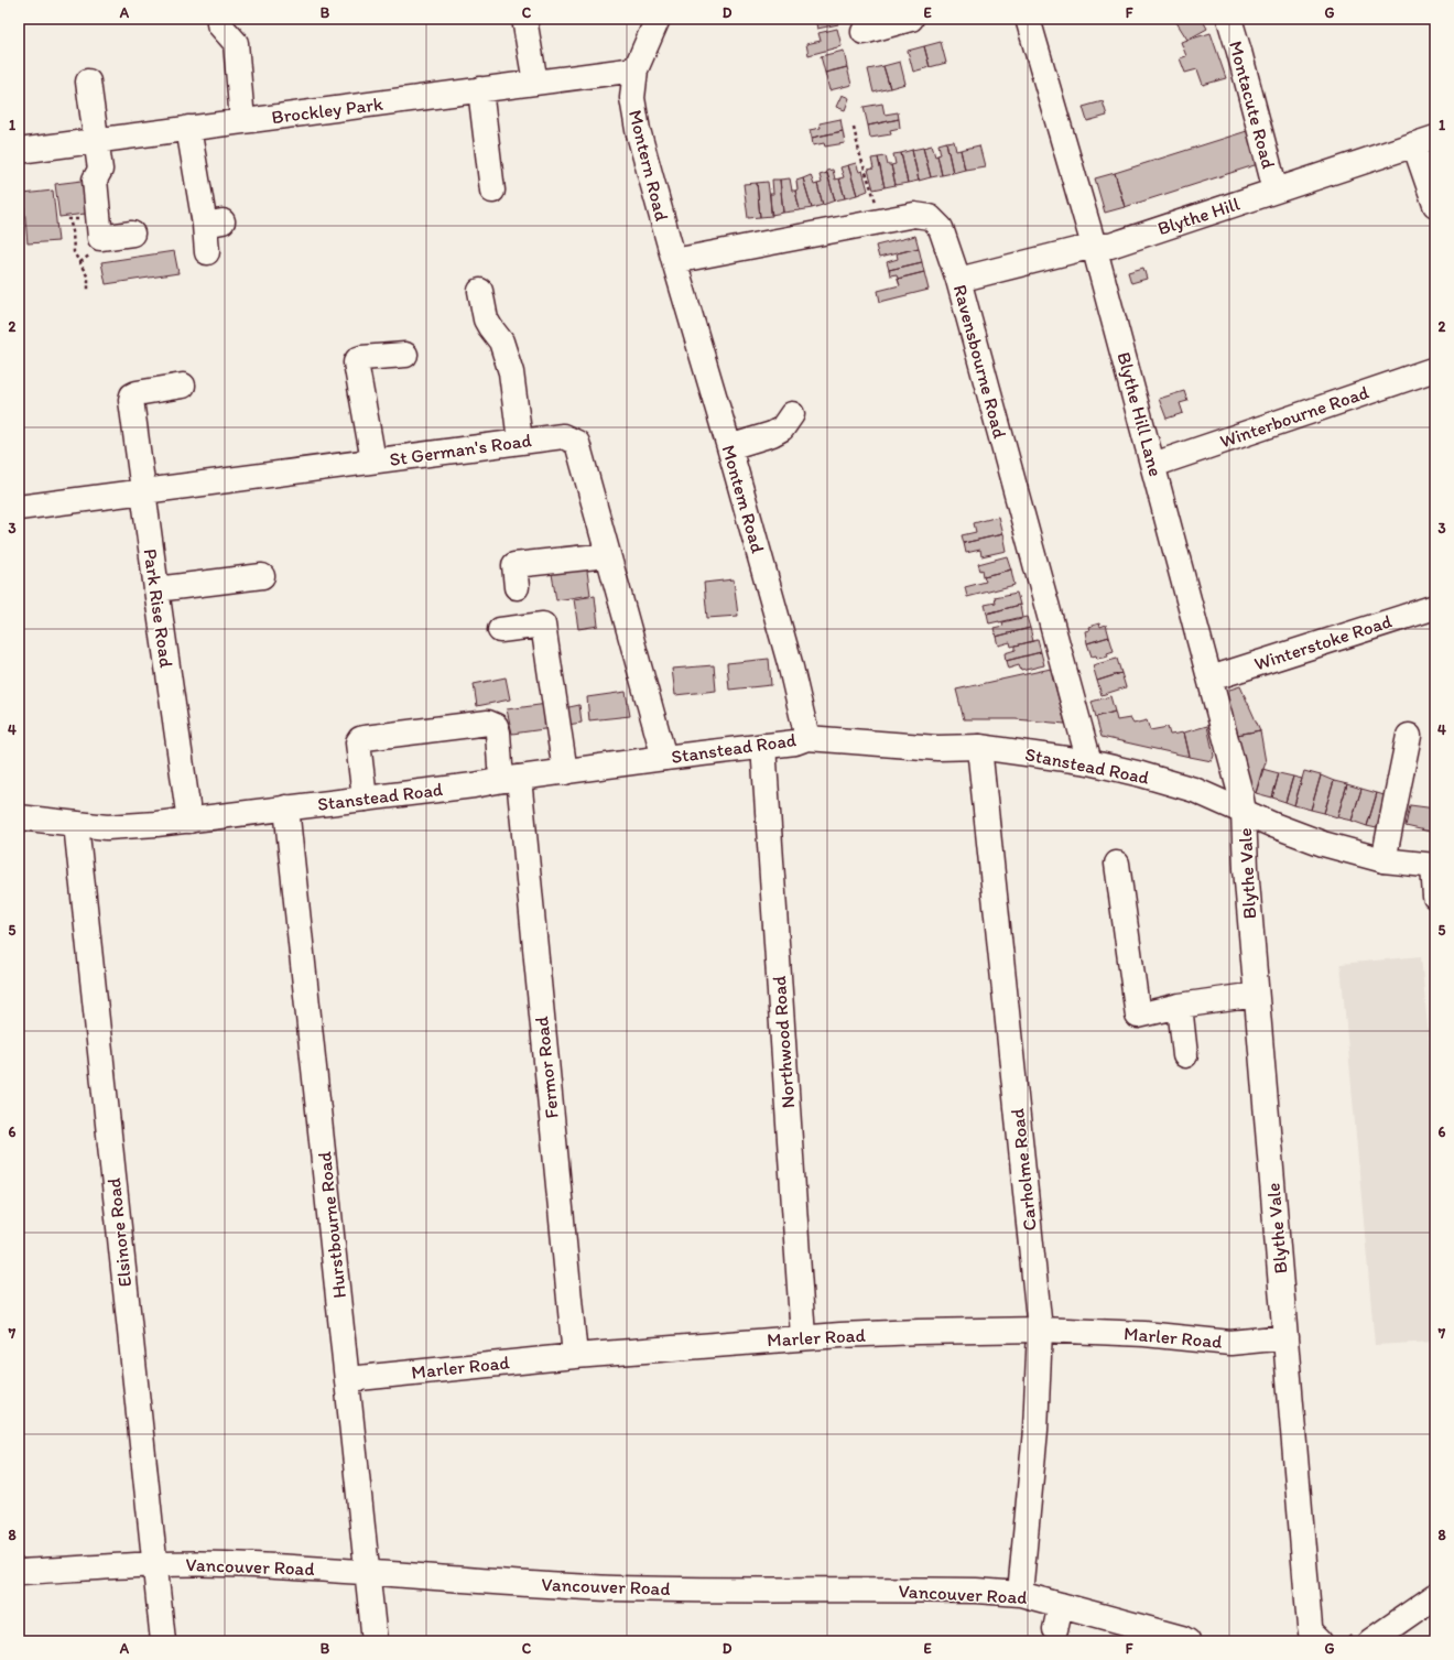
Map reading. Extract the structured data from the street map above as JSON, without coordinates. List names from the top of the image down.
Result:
{
  "streets": {
    "main road": [
      "Montacute Road",
      "Brockley Park",
      "Montern Road",
      "Blythe Hill",
      "Ravensbourne Road",
      "Blythe Hill Lane",
      "Winterbourne Road",
      "St German's Road",
      "Montem Road",
      "Park Rise Road",
      "Winterstoke Road",
      "Stanstead Road",
      "Blythe Vale",
      "Northwood Road",
      "Fermor Road",
      "Carholme Road",
      "Hurstbourne Road",
      "Elsinore Road",
      "Marler Road",
      "Vancouver Road"
    ]
  },
  "crossings": [
    ["Montacute Road", "Blythe Hill"],
    ["Brockley Park", "Montern Road"],
    ["Montern Road", "Ravensbourne Road"],
    ["Montern Road", "Montem Road"],
    ["Blythe Hill", "Ravensbourne Road"],
    ["Blythe Hill", "Blythe Hill Lane"],
    ["Ravensbourne Road", "Montem Road"],
    ["Ravensbourne Road", "Stanstead Road"],
    ["Blythe Hill Lane", "Winterbourne Road"],
    ["Blythe Hill Lane", "Winterstoke Road"],
    ["Blythe Hill Lane", "Stanstead Road"],
    ["Blythe Hill Lane", "Blythe Vale"],
    ["St German's Road", "Park Rise Road"],
    ["St German's Road", "Stanstead Road"],
    ["Montem Road", "Stanstead Road"],
    ["Park Rise Road", "Stanstead Road"],
    ["Stanstead Road", "Blythe Vale"],
    ["Stanstead Road", "Northwood Road"],
    ["Stanstead Road", "Fermor Road"],
    ["Stanstead Road", "Carholme Road"],
    ["Stanstead Road", "Hurstbourne Road"],
    ["Stanstead Road", "Elsinore Road"],
    ["Blythe Vale", "Marler Road"],
    ["Northwood Road", "Marler Road"],
    ["Fermor Road", "Marler Road"],
    ["Carholme Road", "Marler Road"],
    ["Carholme Road", "Vancouver Road"],
    ["Hurstbourne Road", "Marler Road"],
    ["Hurstbourne Road", "Vancouver Road"],
    ["Elsinore Road", "Vancouver Road"]
  ],
  "grid": {
    "columns": [
      "A",
      "B",
      "C",
      "D",
      "E",
      "F",
      "G"
    ],
    "rows": [
      "1",
      "2",
      "3",
      "4",
      "5",
      "6",
      "7",
      "8"
    ]
  }
}
